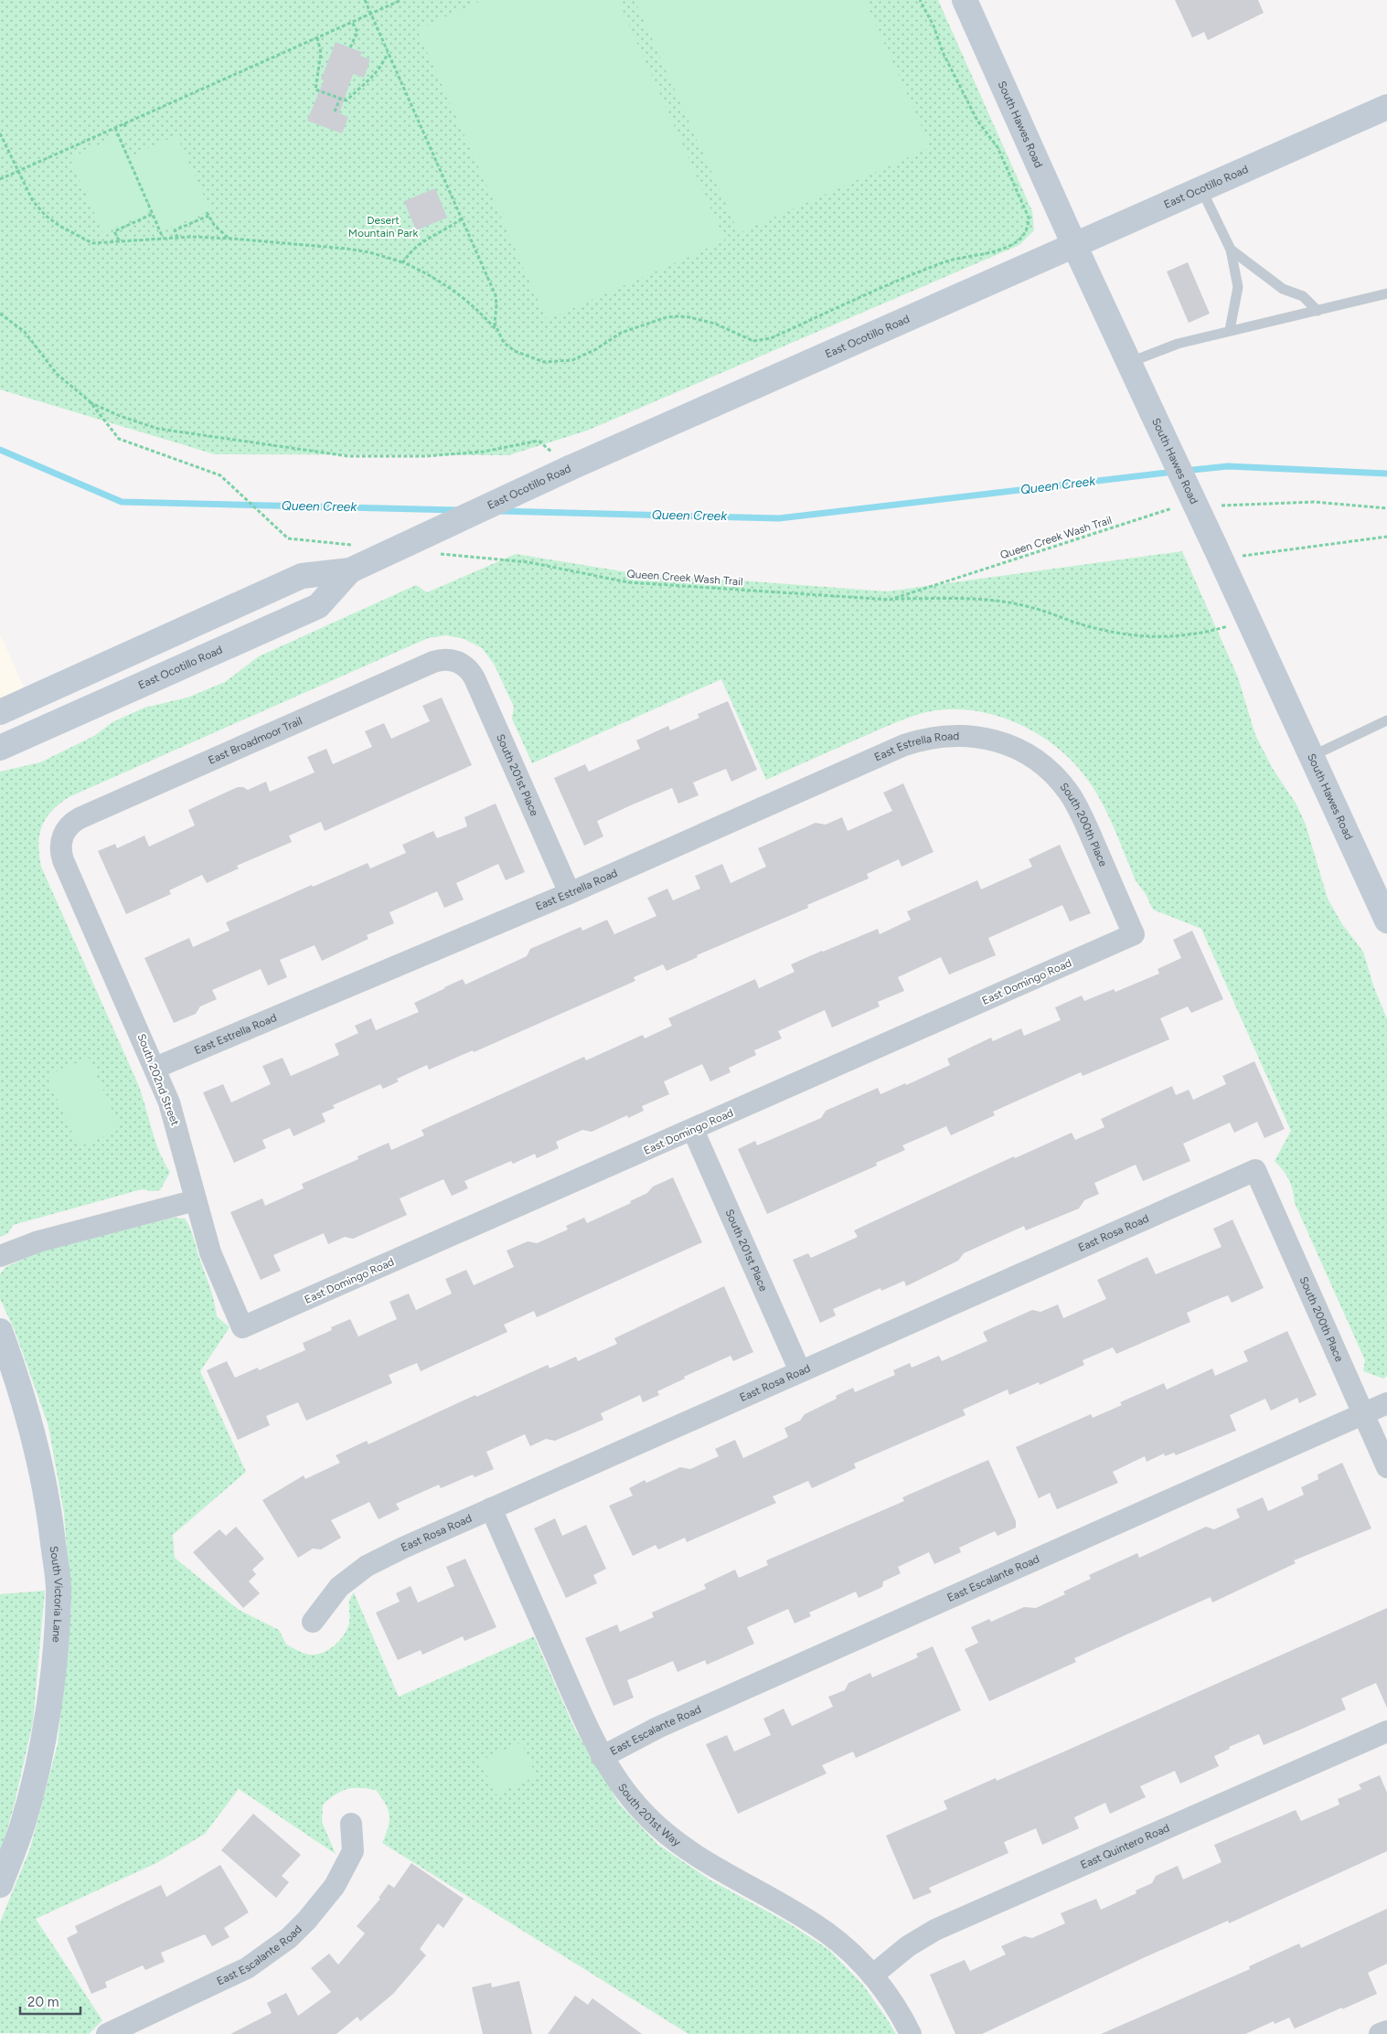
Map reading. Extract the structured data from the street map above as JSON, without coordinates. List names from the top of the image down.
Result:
{
  "streets": {
    "main road": ["South Hawes Road", "East Ocotillo Road", "South Victoria Lane"],
    "street": [
      "East Broadmoor Trail",
      "East Estrella Road",
      "South 201st Place",
      "South 200th Place",
      "East Domingo Road",
      "South 202nd Street",
      "East Rosa Road",
      "East Escalante Road",
      "South 201st Way",
      "East Quintero Road"
    ],
    "path": ["Queen Creek Wash Trail"]
  },
  "crossings": [
    ["South Hawes Road", "East Ocotillo Road"],
    ["East Broadmoor Trail", "South 201st Place"],
    ["East Broadmoor Trail", "South 202nd Street"],
    ["East Estrella Road", "South 201st Place"],
    ["East Estrella Road", "South 200th Place"],
    ["East Estrella Road", "South 202nd Street"],
    ["South 201st Place", "East Domingo Road"],
    ["South 201st Place", "East Rosa Road"],
    ["South 200th Place", "East Domingo Road"],
    ["South 200th Place", "East Rosa Road"],
    ["South 200th Place", "East Escalante Road"],
    ["East Domingo Road", "South 202nd Street"],
    ["East Rosa Road", "South 201st Way"],
    ["East Escalante Road", "South 201st Way"],
    ["South 201st Way", "East Quintero Road"]
  ],
  "water": ["Queen Creek"],
  "parks": ["Desert Mountain Park"],
  "scale_bar": "20 m"
}
